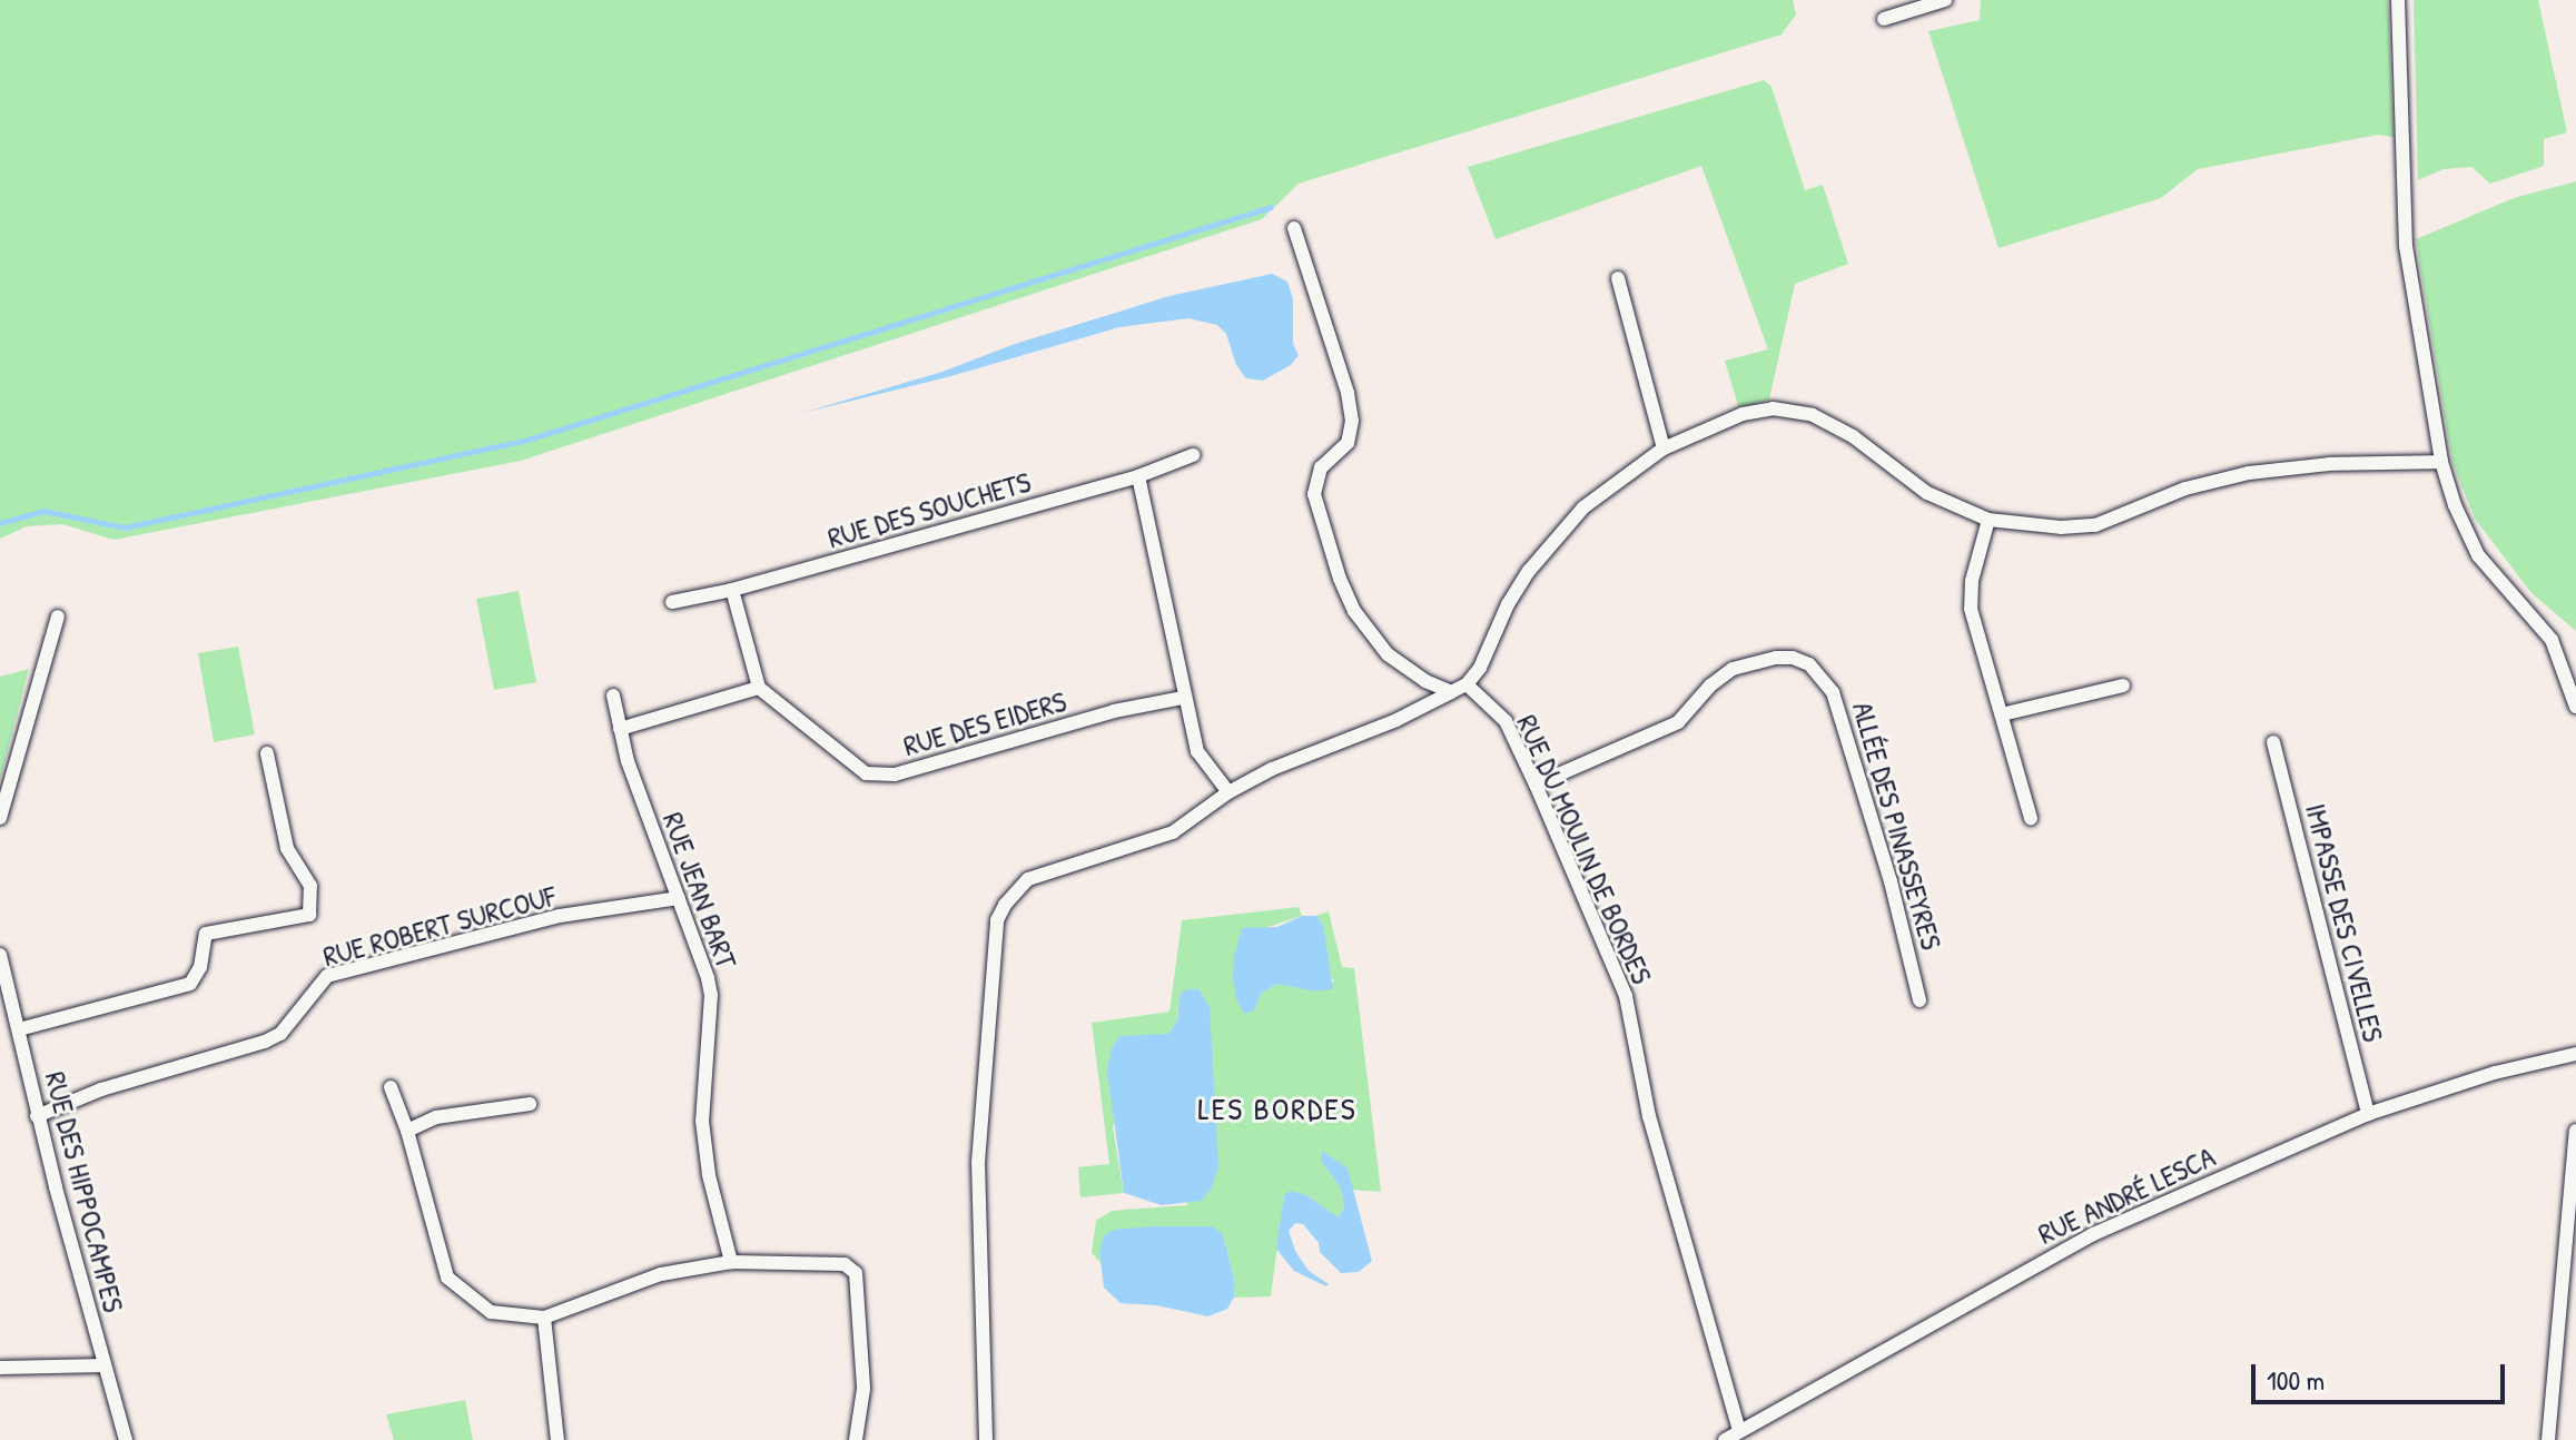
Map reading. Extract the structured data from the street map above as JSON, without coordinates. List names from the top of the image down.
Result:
{
  "streets": {
    "street": [
      "RUE DES SOUCHETS",
      "RUE DES EIDERS",
      "ALLÉE DES PINASSEYRES",
      "RUE DU MOULIN DE BORDES",
      "RUE JEAN BART",
      "IMPASSE DES CIVELLES",
      "RUE ROBERT SURCOUF",
      "RUE DES HIPPOCAMPES",
      "RUE ANDRÉ LESCA"
    ]
  },
  "crossings": [
    ["ALLÉE DES PINASSEYRES", "RUE DU MOULIN DE BORDES"],
    ["RUE DU MOULIN DE BORDES", "RUE ANDRÉ LESCA"],
    ["RUE JEAN BART", "RUE ROBERT SURCOUF"],
    ["IMPASSE DES CIVELLES", "RUE ANDRÉ LESCA"],
    ["RUE ROBERT SURCOUF", "RUE DES HIPPOCAMPES"]
  ],
  "districts": ["LES BORDES"],
  "scale_bar": "100 m"
}
